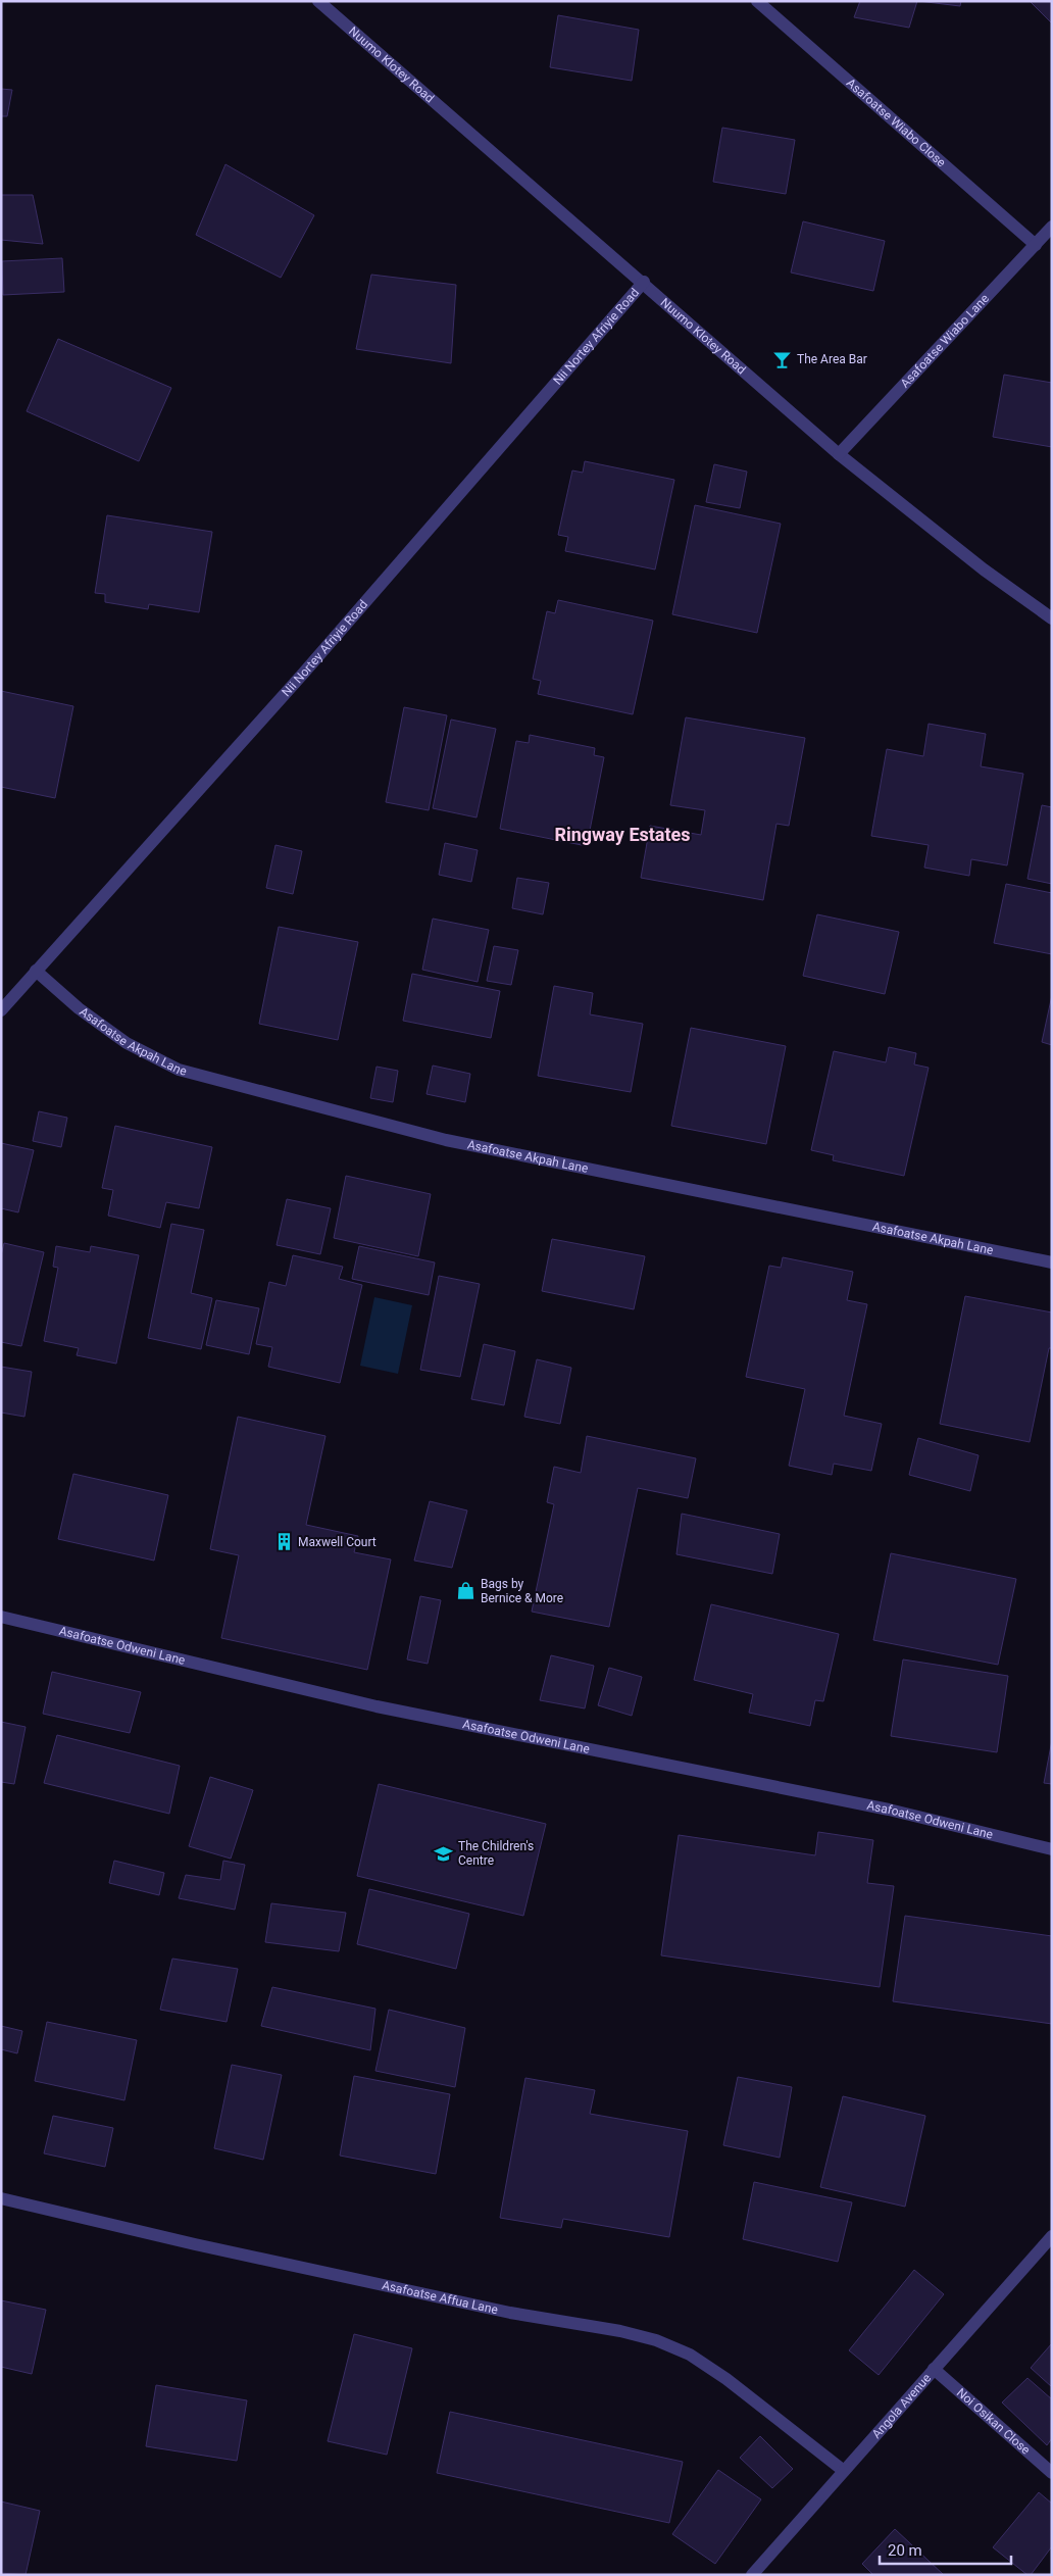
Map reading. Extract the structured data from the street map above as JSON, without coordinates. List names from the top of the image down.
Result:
{
  "streets": {
    "street": [
      "Nuumo Klotey Road",
      "Asafoatse Wiabo Close",
      "Nii Nortey Afriyie Road",
      "Asafoatse Wiabo Lane",
      "Asafoatse Akpah Lane",
      "Asafoatse Odweni Lane",
      "Asafoatse Affua Lane",
      "Angola Avenue",
      "Noi Osikan Close"
    ]
  },
  "crossings": [
    ["Nuumo Klotey Road", "Nii Nortey Afriyie Road"],
    ["Nuumo Klotey Road", "Asafoatse Wiabo Lane"],
    ["Asafoatse Wiabo Close", "Asafoatse Wiabo Lane"],
    ["Nii Nortey Afriyie Road", "Asafoatse Akpah Lane"],
    ["Asafoatse Affua Lane", "Angola Avenue"],
    ["Angola Avenue", "Noi Osikan Close"]
  ],
  "districts": ["Ringway Estates"],
  "places": {
    "bar": ["The Area Bar"],
    "building": ["Maxwell Court"],
    "shop": ["Bags by Bernice & More"],
    "school or university": ["The Children's Centre"]
  },
  "scale_bar": "20 m"
}
